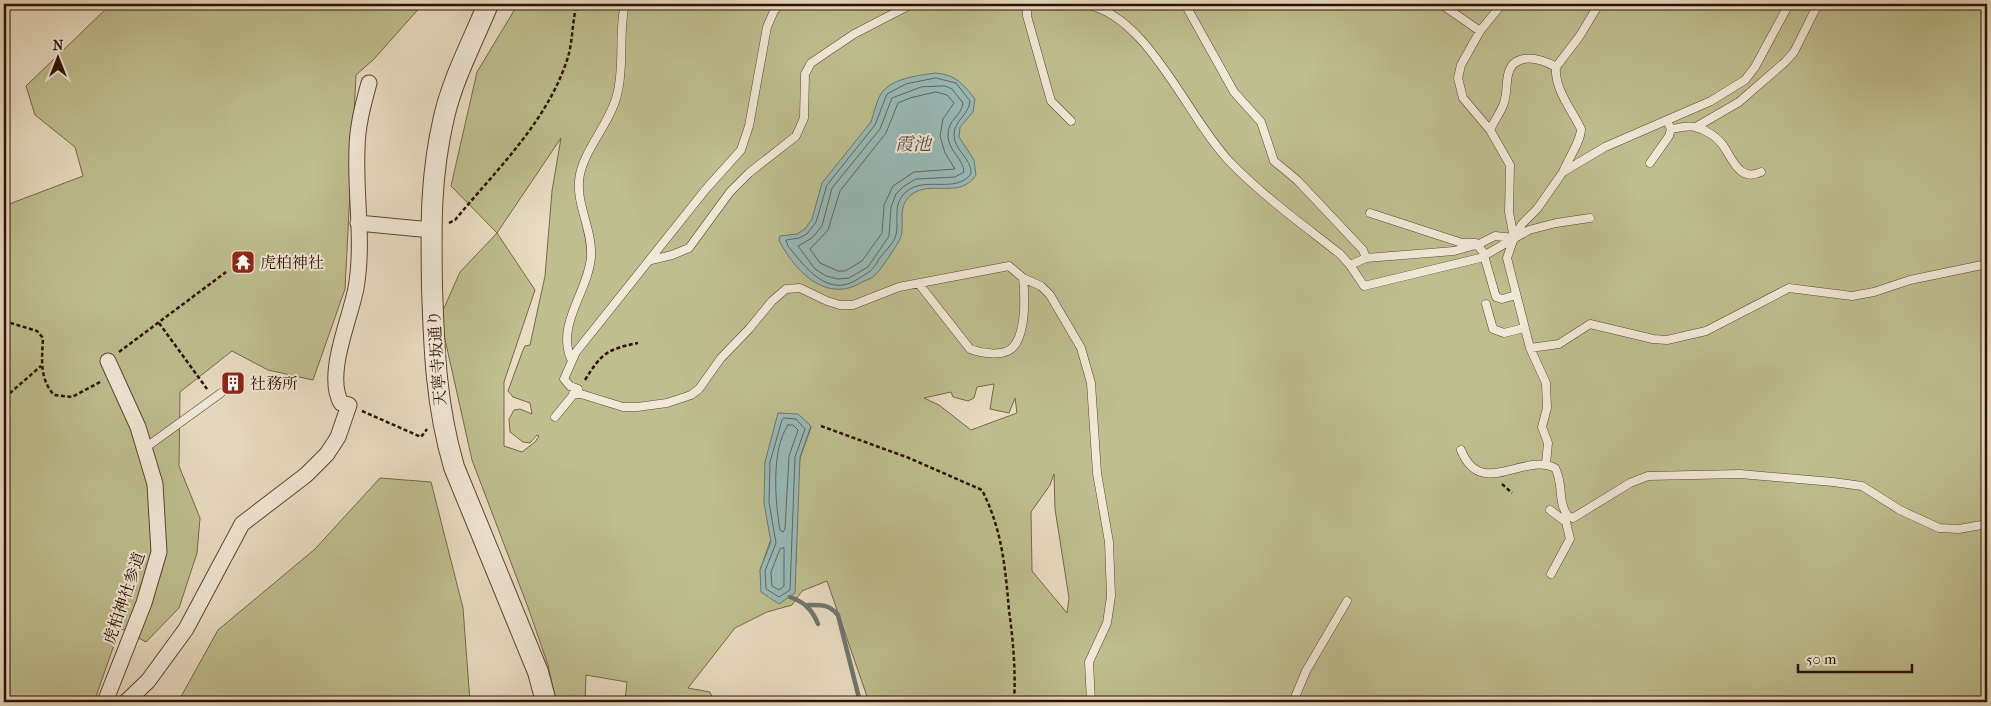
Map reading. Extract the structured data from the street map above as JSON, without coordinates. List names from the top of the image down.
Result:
{
  "streets": {
    "street": ["天寧寺坂通り", "虎柏神社参道"]
  },
  "water": ["霞池"],
  "places": {
    "temple": ["虎柏神社"],
    "building": ["社務所"]
  },
  "scale_bar": "50 m",
  "north": "top"
}
